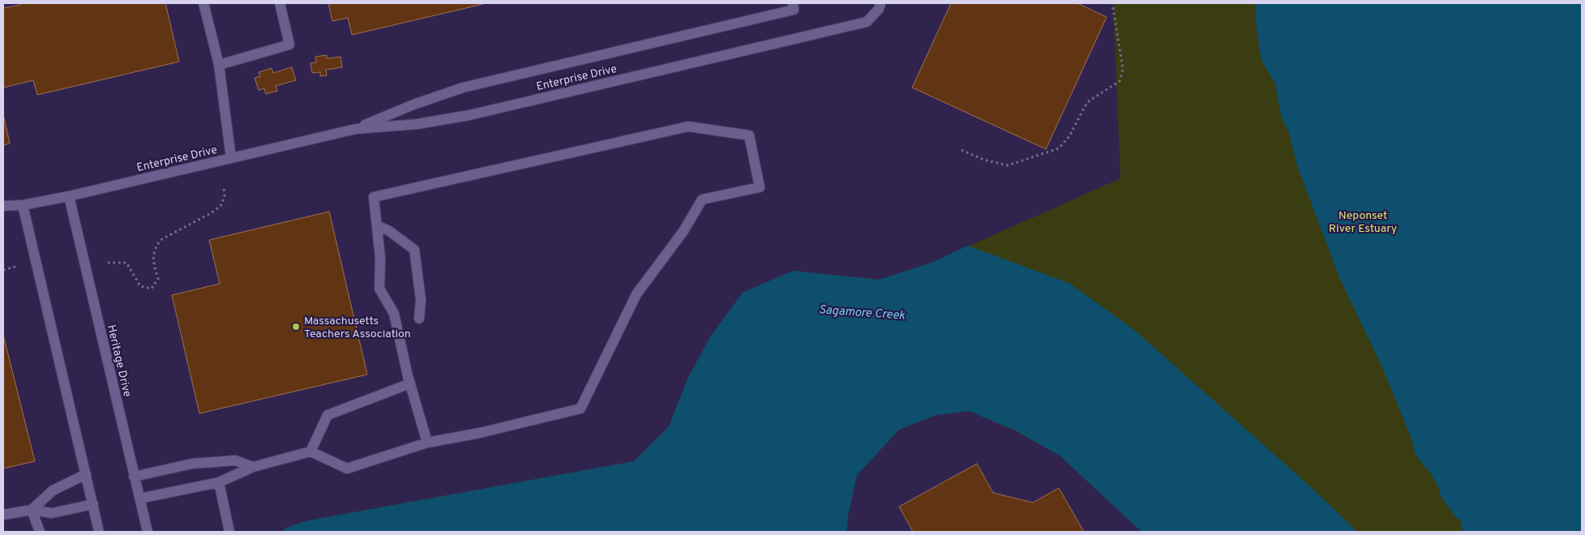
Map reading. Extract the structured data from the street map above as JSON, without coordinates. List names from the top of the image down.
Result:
{
  "streets": {
    "street": ["Enterprise Drive", "Heritage Drive"]
  },
  "crossings": [
    ["Enterprise Drive", "Heritage Drive"]
  ],
  "water": ["Sagamore Creek"],
  "parks": ["Neponset River Estuary"],
  "places": ["Massachusetts Teachers Association"]
}
